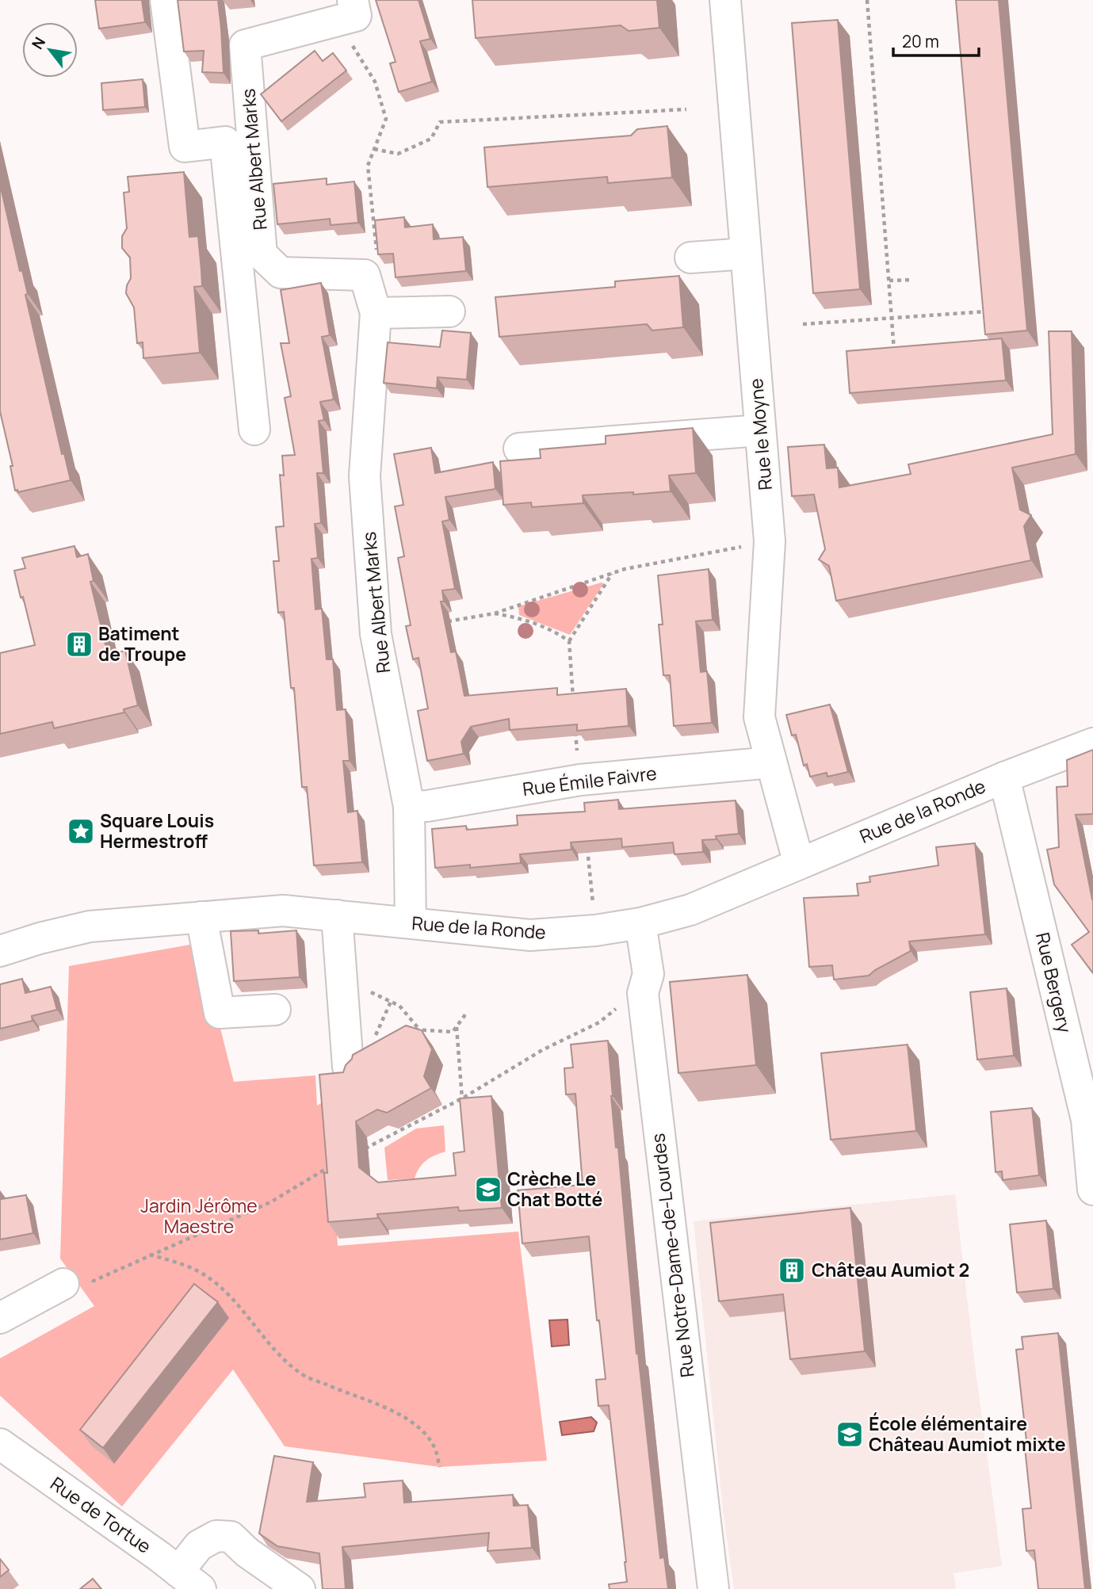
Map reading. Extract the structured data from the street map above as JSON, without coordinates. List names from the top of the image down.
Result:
{
  "streets": {
    "street": [
      "Rue Albert Marks",
      "Rue le Moyne",
      "Rue Émile Faivre",
      "Rue de la Ronde",
      "Rue Bergery",
      "Rue Notre-Dame-de-Lourdes",
      "Rue de Tortue"
    ]
  },
  "crossings": [
    ["Rue Albert Marks", "Rue Émile Faivre"],
    ["Rue Albert Marks", "Rue de la Ronde"],
    ["Rue le Moyne", "Rue Émile Faivre"],
    ["Rue le Moyne", "Rue de la Ronde"],
    ["Rue de la Ronde", "Rue Bergery"],
    ["Rue de la Ronde", "Rue Notre-Dame-de-Lourdes"]
  ],
  "parks": ["Jardin Jérôme Maestre"],
  "places": {
    "building": ["Batiment de Troupe", "Château Aumiot 2"],
    "place": ["Square Louis Hermestroff"],
    "school or university": ["Crèche Le Chat Botté", "École élémentaire Château Aumiot mixte"]
  },
  "scale_bar": "20 m",
  "north": "top left"
}
